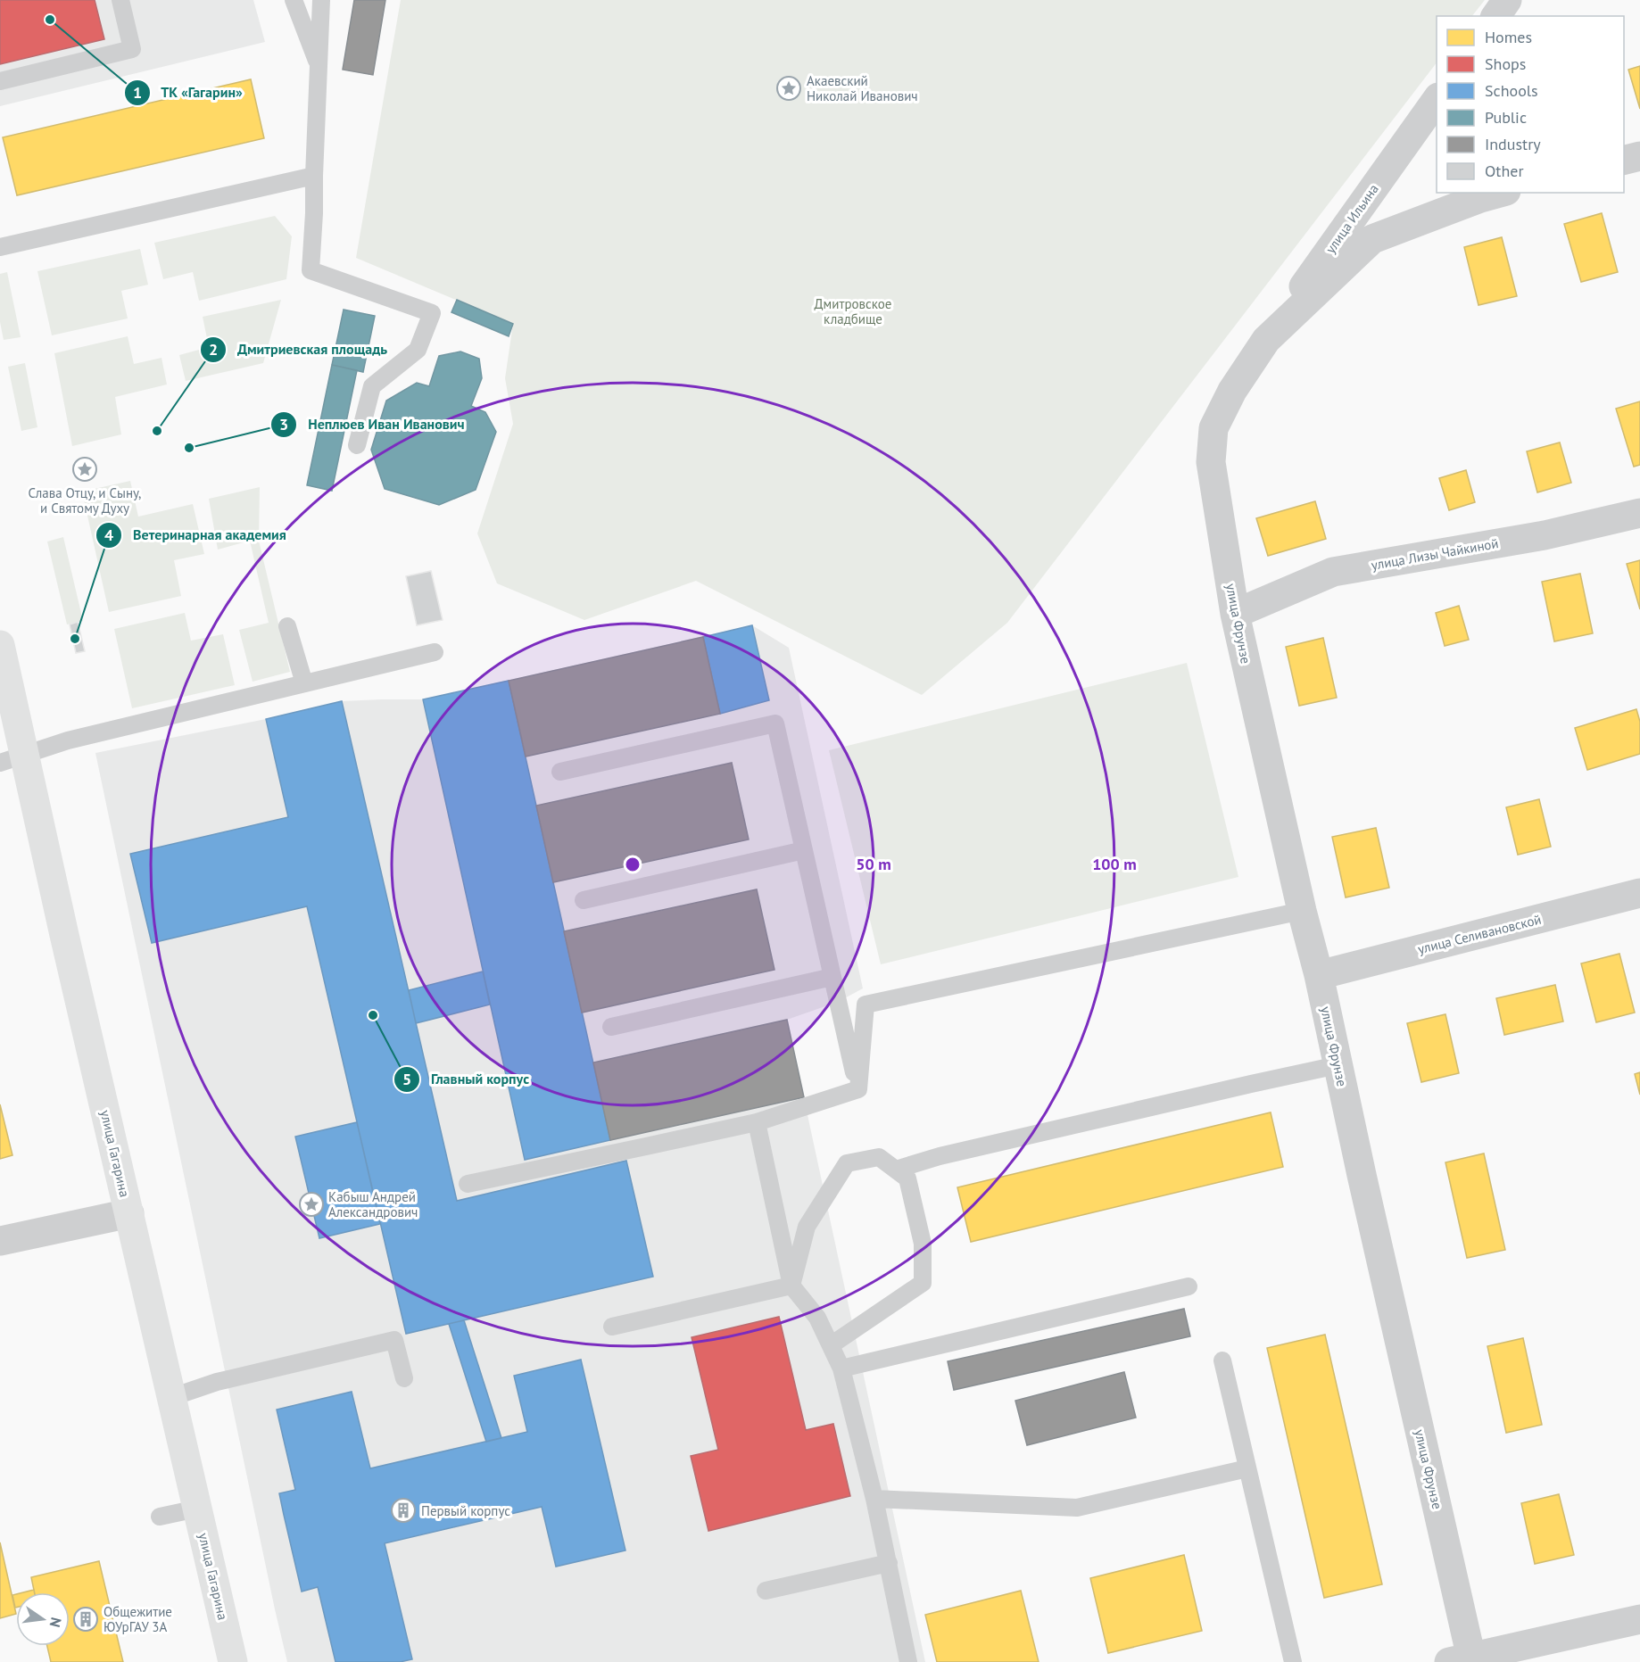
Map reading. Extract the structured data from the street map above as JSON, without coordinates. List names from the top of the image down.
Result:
{
  "streets": {
    "main road": ["улица Гагарина"],
    "street": [
      "улица Ильина",
      "улица Лизы Чайкиной",
      "улица Фрунзе",
      "улица Селивановской"
    ]
  },
  "crossings": [
    ["улица Ильина", "улица Фрунзе"],
    ["улица Лизы Чайкиной", "улица Фрунзе"],
    ["улица Фрунзе", "улица Селивановской"]
  ],
  "parks": ["Дмитровское кладбище"],
  "places": {
    "other": [
      "ТК «Гагарин»",
      "Дмитриевская площадь",
      "Неплюев Иван Иванович",
      "Ветеринарная академия",
      "Главный корпус"
    ],
    "place": ["Акаевский Николай Иванович", "Слава Отцу, и Сыну, и Святому Духу", "Кабыш Андрей Александрович"],
    "building": ["Первый корпус", "Общежитие ЮУрГАУ 3А"]
  },
  "legend": [
    "Homes",
    "Shops",
    "Schools",
    "Public",
    "Industry",
    "Other"
  ],
  "north": "right",
  "rings": ["50 m", "100 m"]
}
